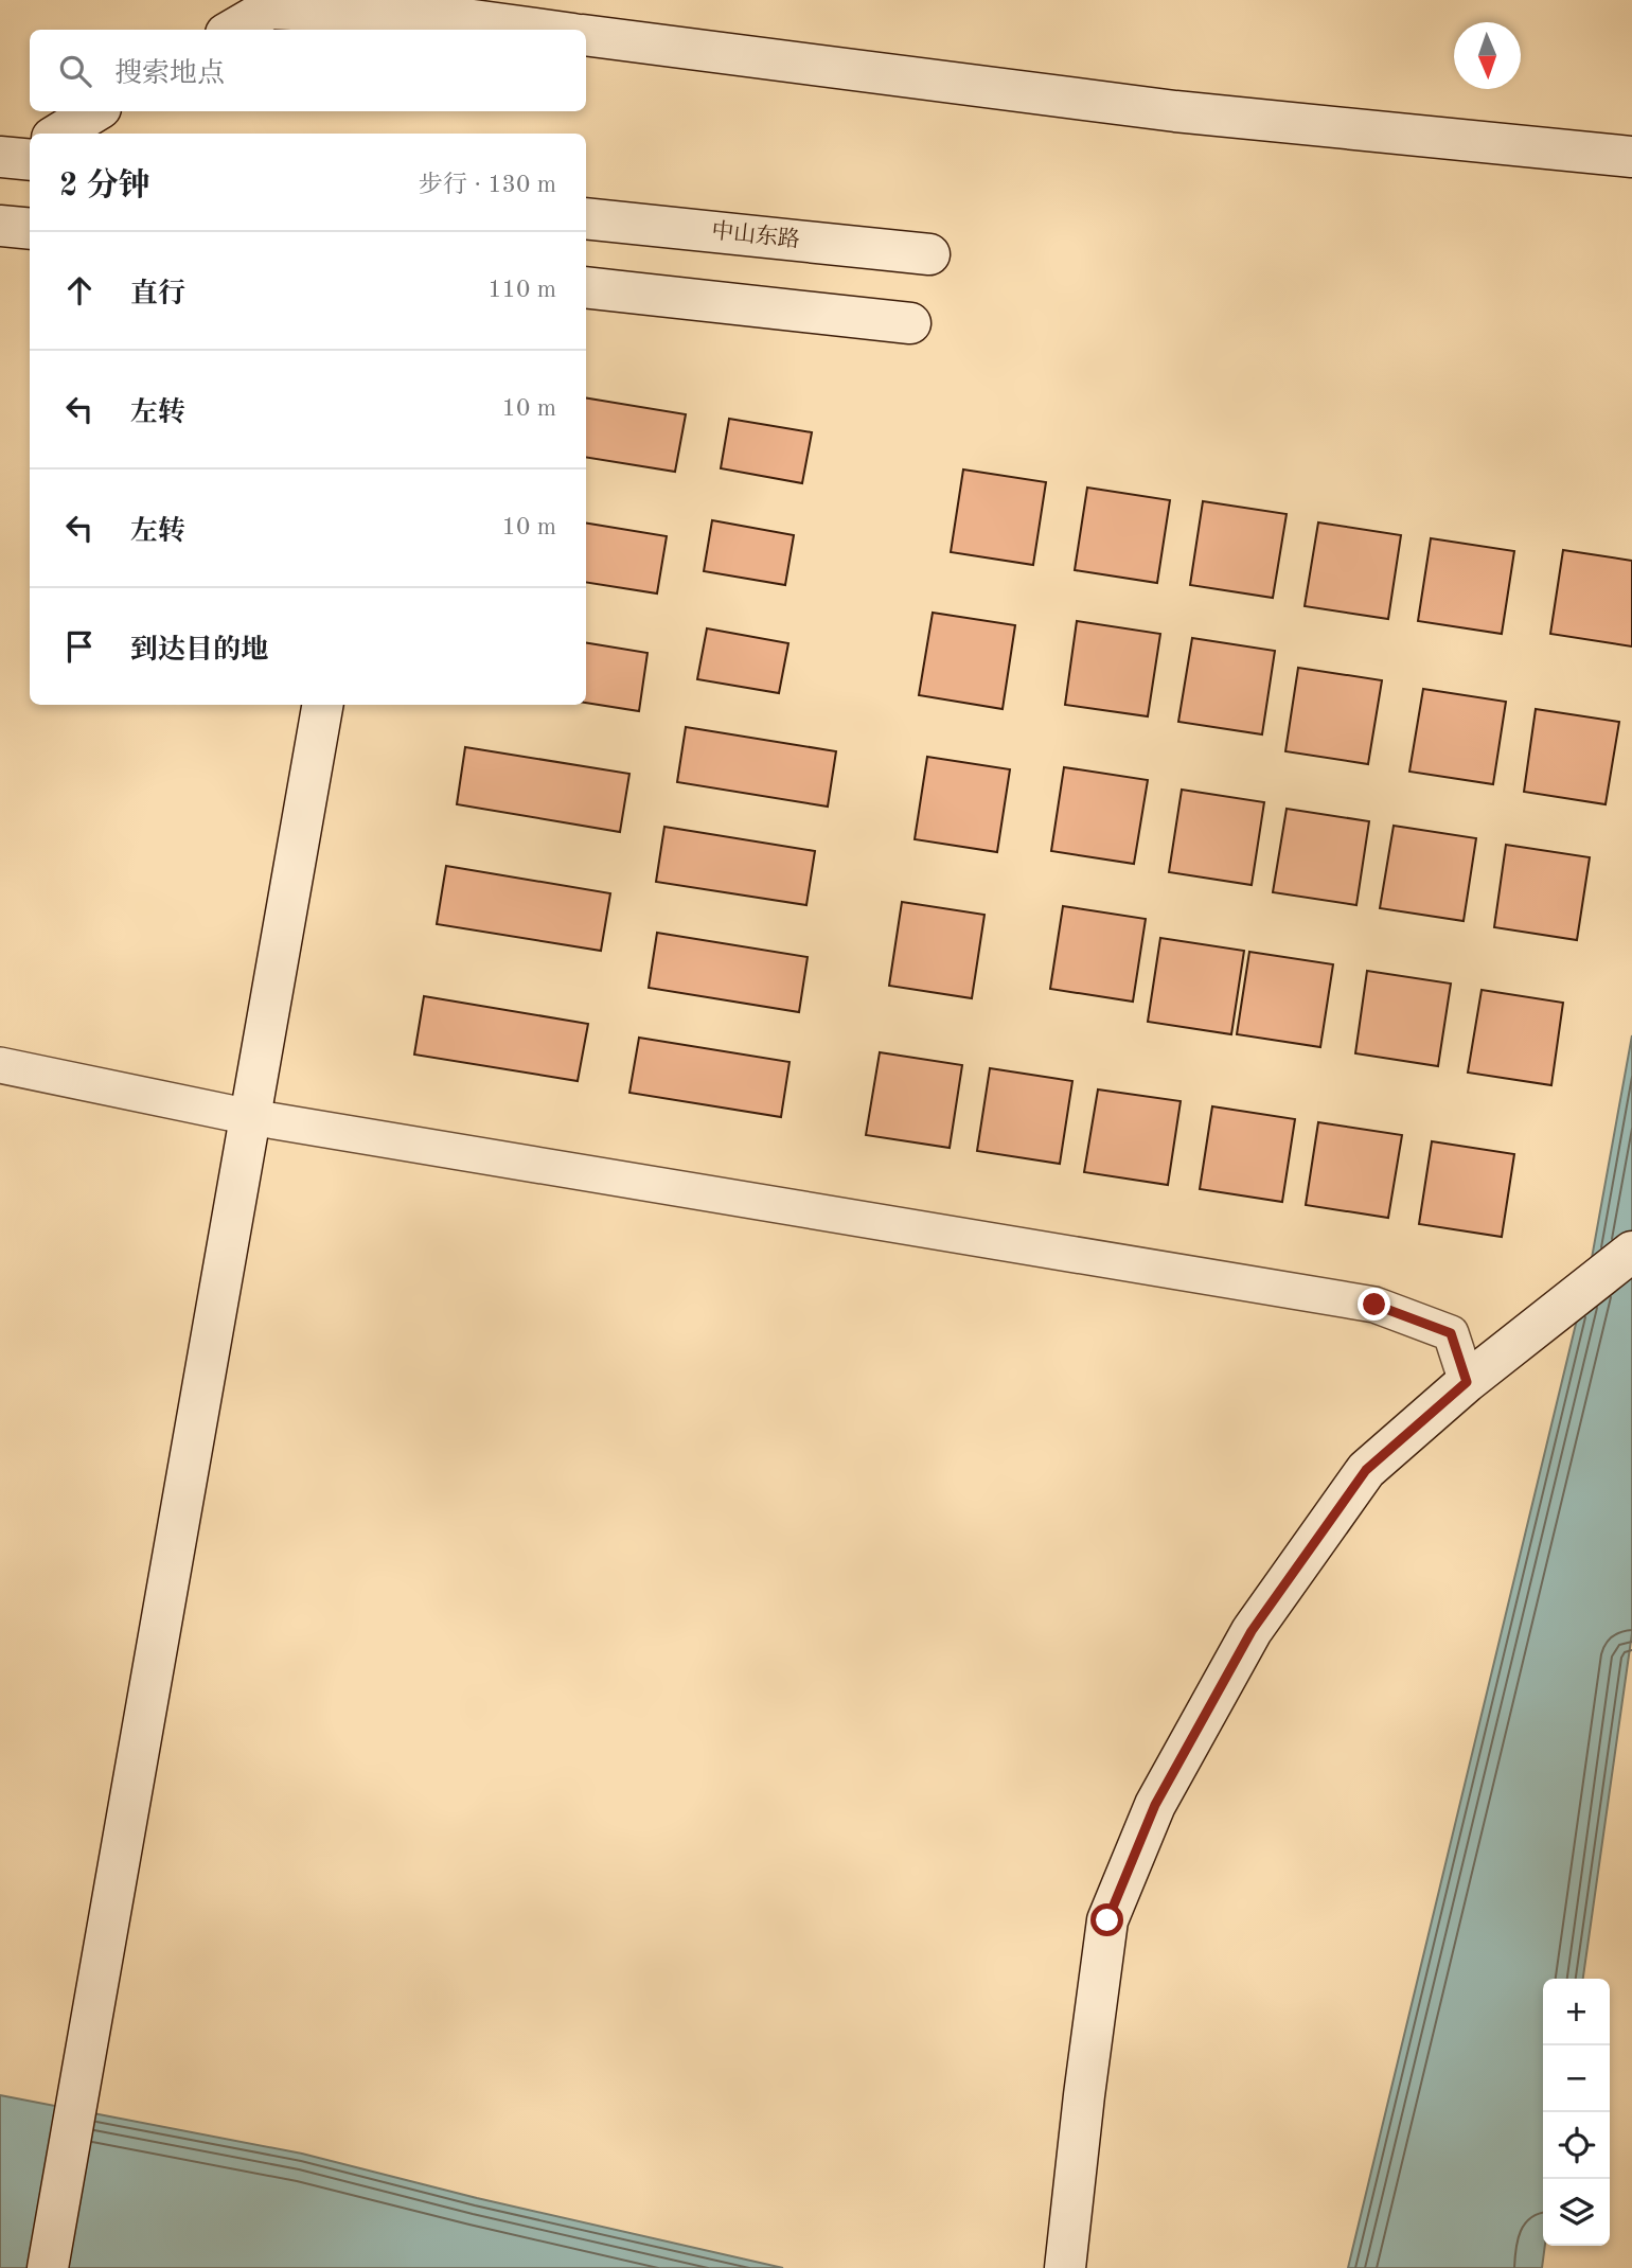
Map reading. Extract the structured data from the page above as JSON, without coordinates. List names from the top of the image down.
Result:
{
  "streets": {
    "street": ["中山东路"]
  },
  "north": "bottom",
  "page": {
    "search": "搜索地点",
    "heading": ["2 分钟", "步行 · 130 m"],
    "list": [
      ["直行", "110 m"],
      ["左转", "10 m"],
      ["左转", "10 m"],
      "到达目的地"
    ],
    "map_buttons": ["+", "−"]
  }
}
